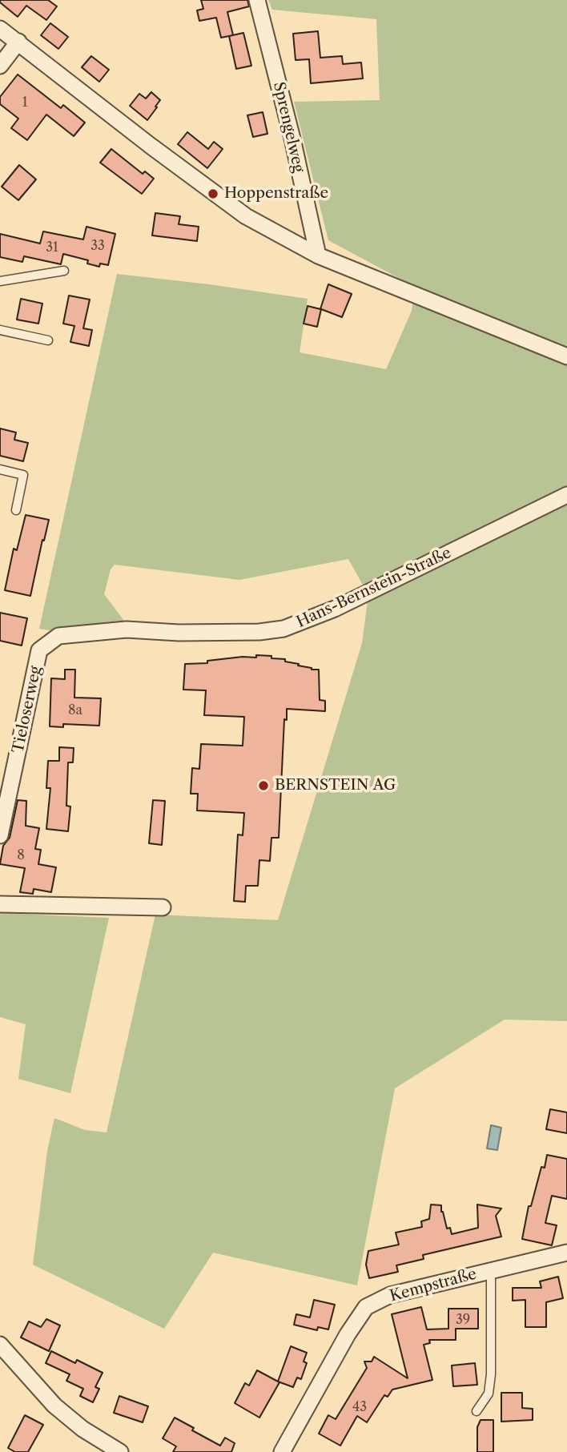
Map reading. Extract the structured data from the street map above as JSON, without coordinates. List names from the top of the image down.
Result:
{
  "streets": {
    "street": [
      "Sprengelweg",
      "Hans-Bernstein-Straße",
      "Tieloserweg",
      "Kempstraße"
    ]
  },
  "crossings": [
    ["Hans-Bernstein-Straße", "Tieloserweg"]
  ],
  "places": ["Hoppenstraße", "BERNSTEIN AG"],
  "house_numbers": [
    "1",
    "33",
    "31",
    "8a",
    "8",
    "39",
    "43"
  ]
}
